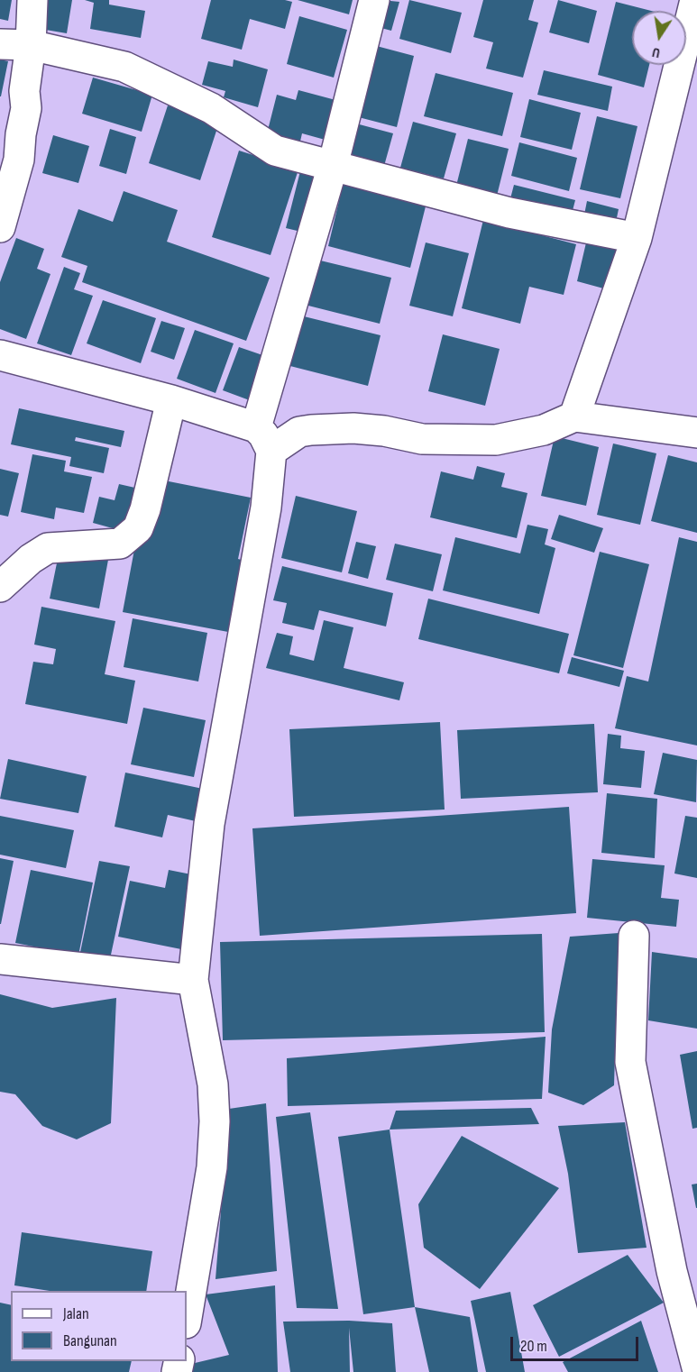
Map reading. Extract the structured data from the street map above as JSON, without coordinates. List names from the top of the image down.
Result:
{
  "legend": ["Jalan", "Bangunan"],
  "scale_bar": "20 m",
  "north": "bottom"
}
